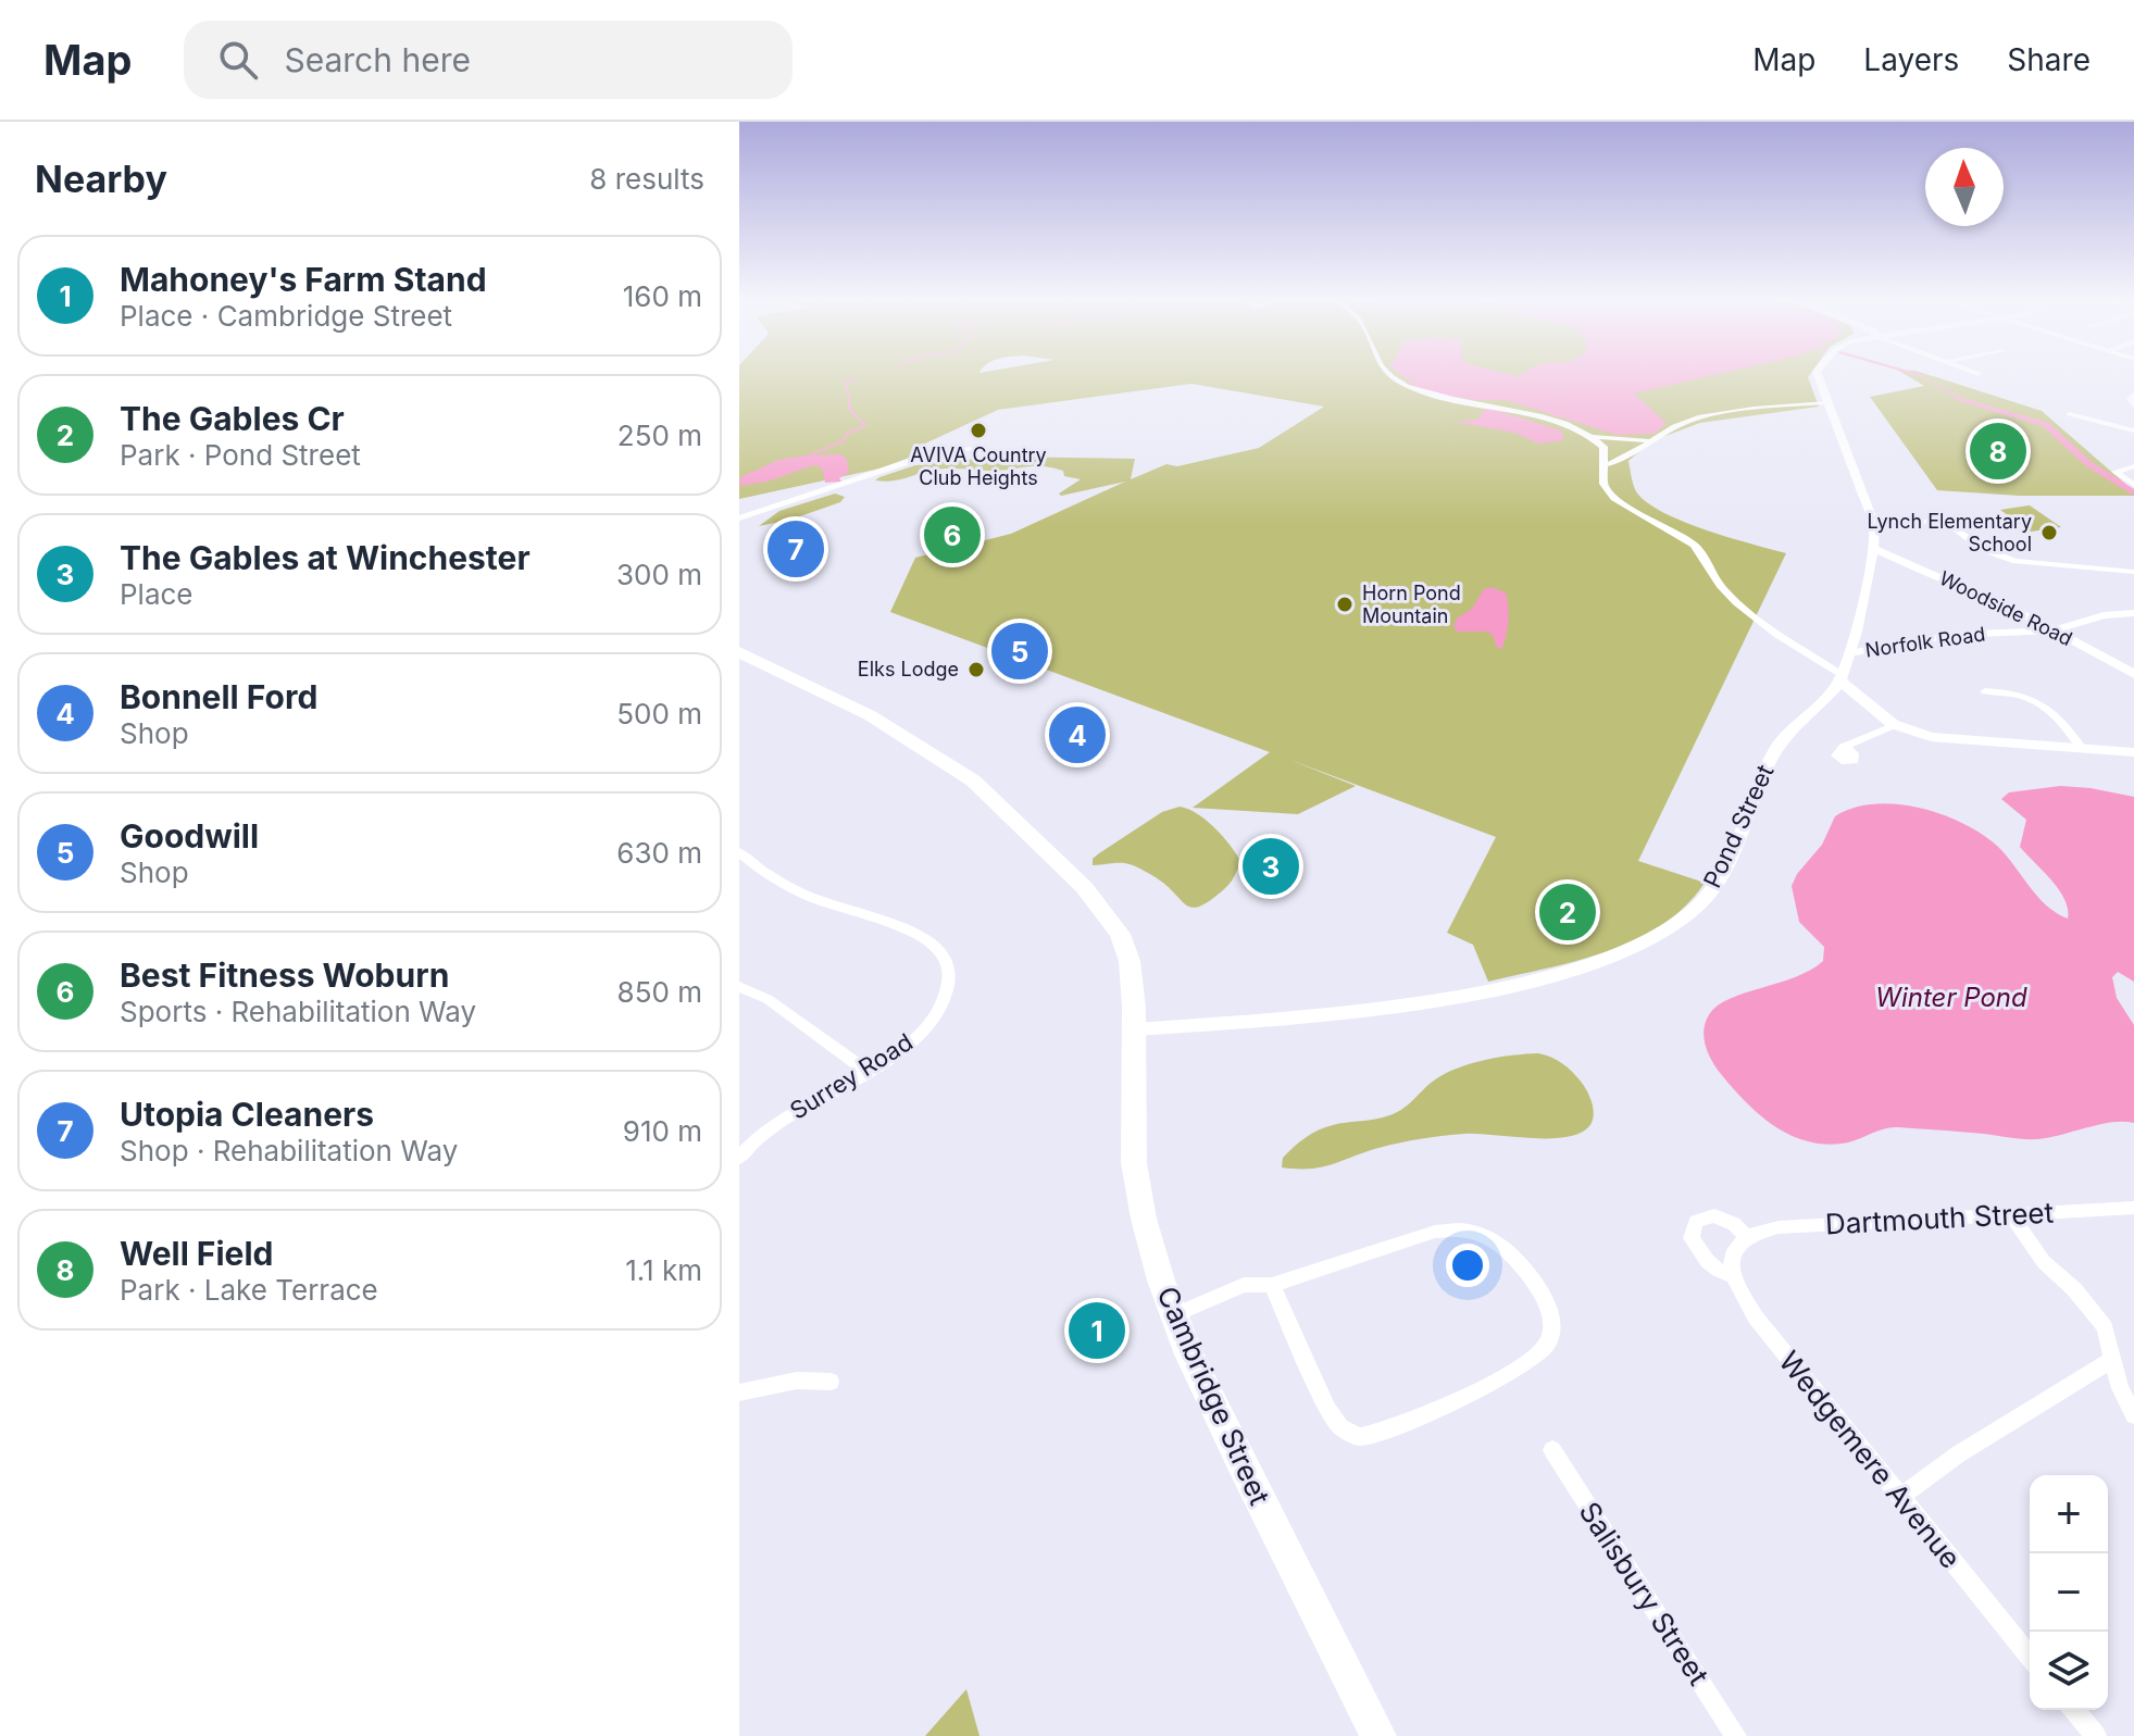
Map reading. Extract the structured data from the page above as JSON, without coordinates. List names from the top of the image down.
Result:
{
  "streets": {
    "main road": ["Cambridge Street"],
    "street": [
      "Woodside Road",
      "Norfolk Road",
      "Pond Street",
      "Surrey Road",
      "Dartmouth Street",
      "Wedgemere Avenue",
      "Salisbury Street"
    ]
  },
  "crossings": [
    ["Woodside Road", "Norfolk Road"],
    ["Woodside Road", "Pond Street"],
    ["Norfolk Road", "Pond Street"],
    ["Pond Street", "Cambridge Street"]
  ],
  "water": ["Winter Pond"],
  "places": [
    "AVIVA Country Club Heights",
    "Lynch Elementary School",
    "Horn Pond Mountain",
    "Elks Lodge"
  ],
  "north": "top",
  "page": {
    "header": "Map",
    "search": "Search here",
    "nav": ["Map", "Layers", "Share"],
    "heading": ["Nearby", "8 results"],
    "list": [
      {
        "mark": "1",
        "name": "Mahoney's Farm Stand",
        "note": "Place · Cambridge Street",
        "value": "160 m"
      },
      {
        "mark": "2",
        "name": "The Gables Cr",
        "note": "Park · Pond Street",
        "value": "250 m"
      },
      {
        "mark": "3",
        "name": "The Gables at Winchester",
        "note": "Place",
        "value": "300 m"
      },
      {
        "mark": "4",
        "name": "Bonnell Ford",
        "note": "Shop",
        "value": "500 m"
      },
      {
        "mark": "5",
        "name": "Goodwill",
        "note": "Shop",
        "value": "630 m"
      },
      {
        "mark": "6",
        "name": "Best Fitness Woburn",
        "note": "Sports · Rehabilitation Way",
        "value": "850 m"
      },
      {
        "mark": "7",
        "name": "Utopia Cleaners",
        "note": "Shop · Rehabilitation Way",
        "value": "910 m"
      },
      {
        "mark": "8",
        "name": "Well Field",
        "note": "Park · Lake Terrace",
        "value": "1.1 km"
      }
    ],
    "pins": [
      "8",
      "6",
      "7",
      "5",
      "4",
      "3",
      "2",
      "1"
    ],
    "map_buttons": ["+", "−"]
  }
}
